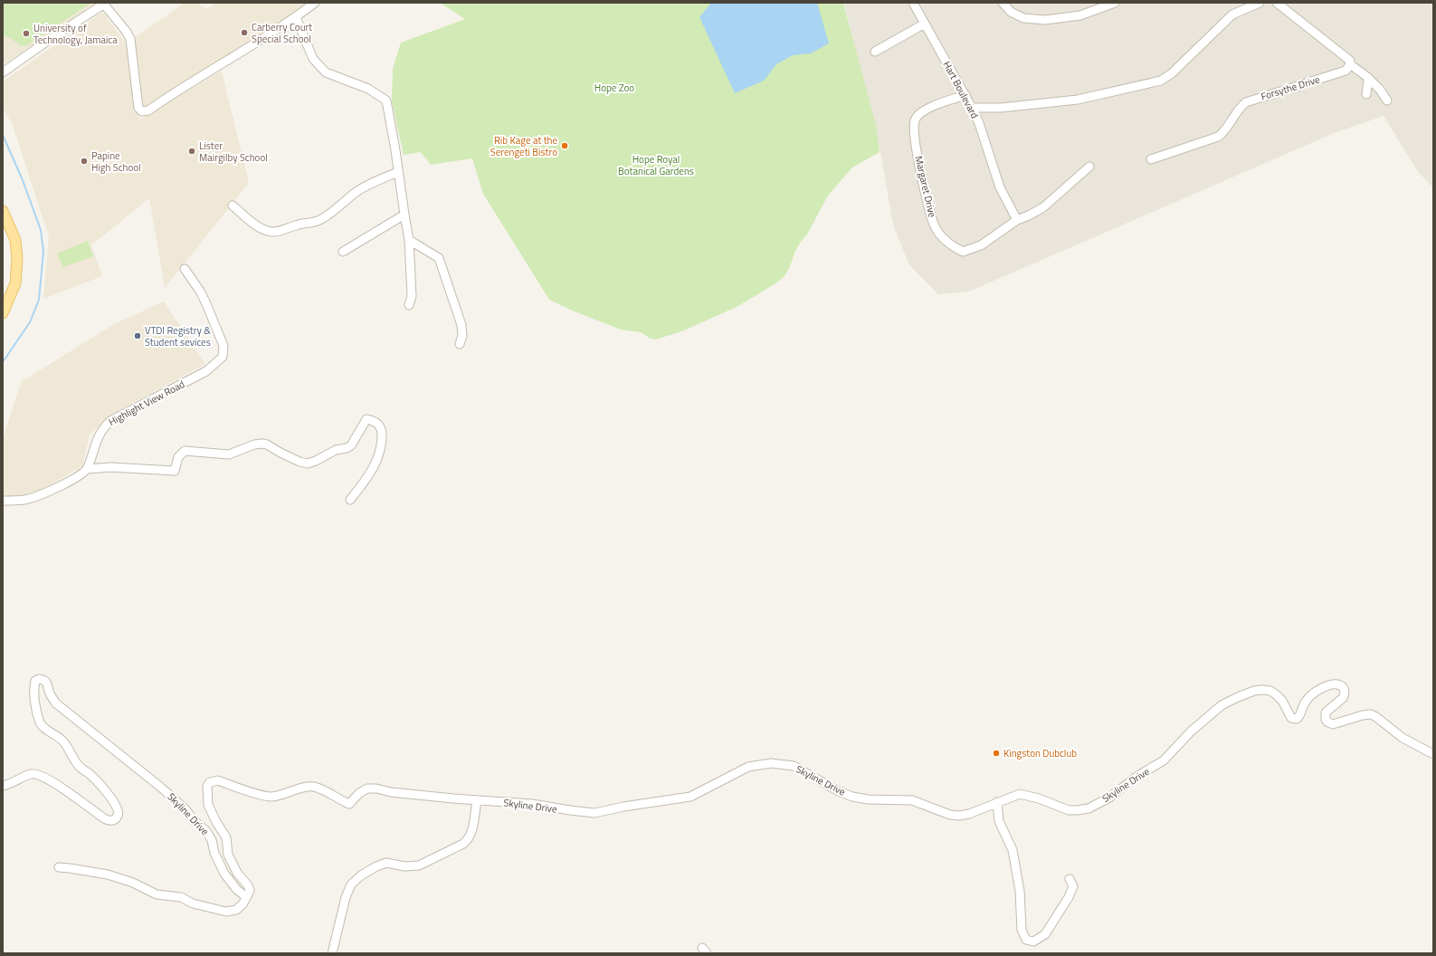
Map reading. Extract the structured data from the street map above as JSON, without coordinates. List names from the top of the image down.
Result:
{
  "streets": {
    "street": [
      "Forsythe Drive",
      "Hart Boulevard",
      "Margaret Drive",
      "Highlight View Road",
      "Skyline Drive"
    ]
  },
  "crossings": [
    ["Hart Boulevard", "Margaret Drive"]
  ],
  "parks": ["Hope Zoo", "Hope Royal Botanical Gardens"],
  "places": [
    "Carberry Court Special School",
    "University of Technology, Jamaica",
    "Rib Kage at the Serengeti Bistro",
    "Lister Mairgilby School",
    "Papine High School",
    "VTDI Registry & Student sevices",
    "Kingston Dubclub"
  ]
}
